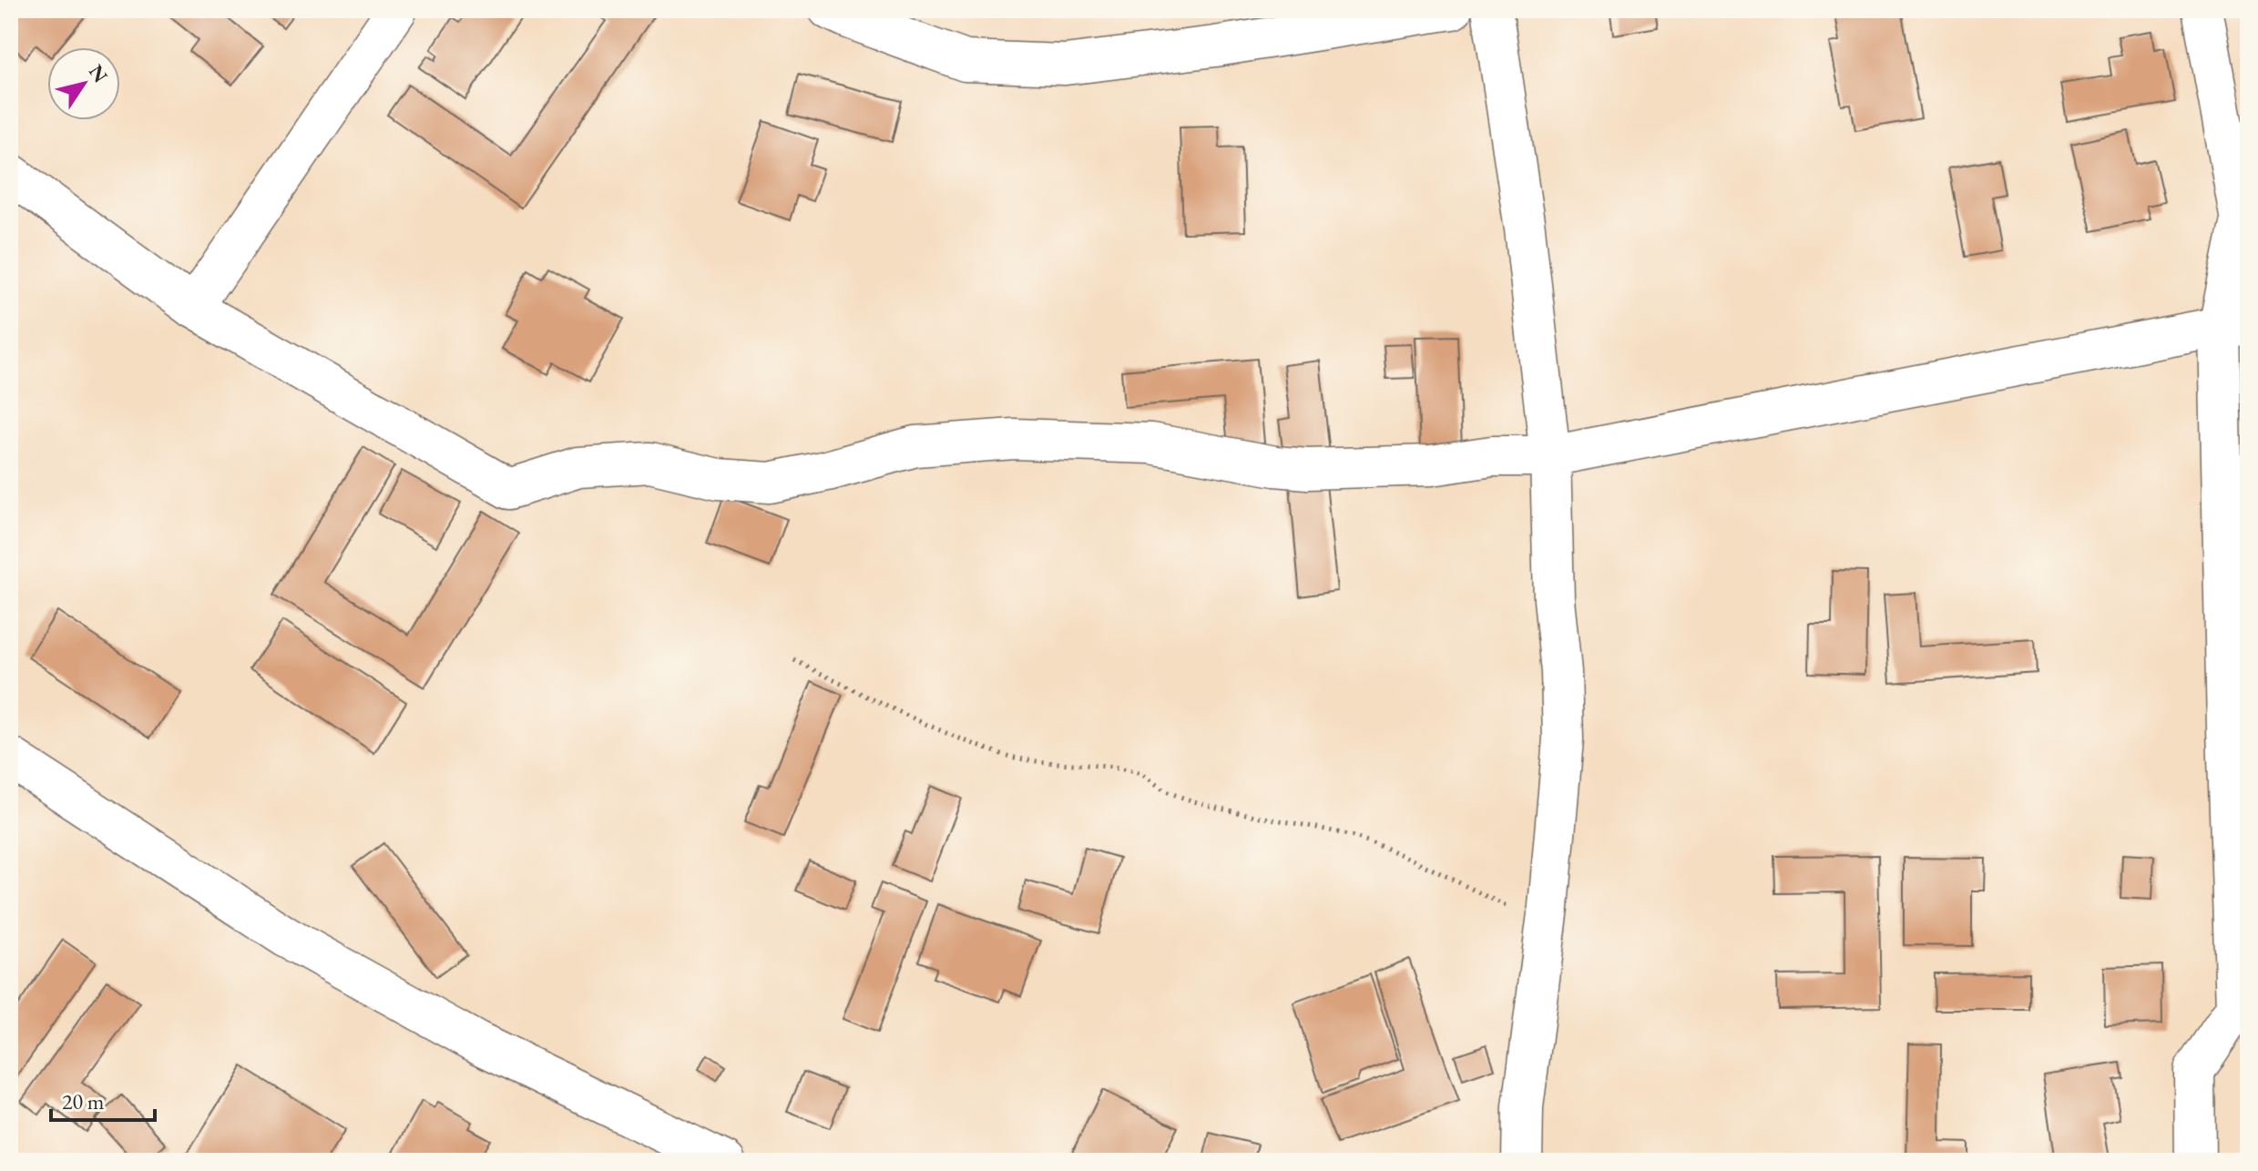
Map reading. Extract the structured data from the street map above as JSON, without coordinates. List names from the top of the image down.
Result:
{
  "scale_bar": "20 m",
  "north": "top right"
}
